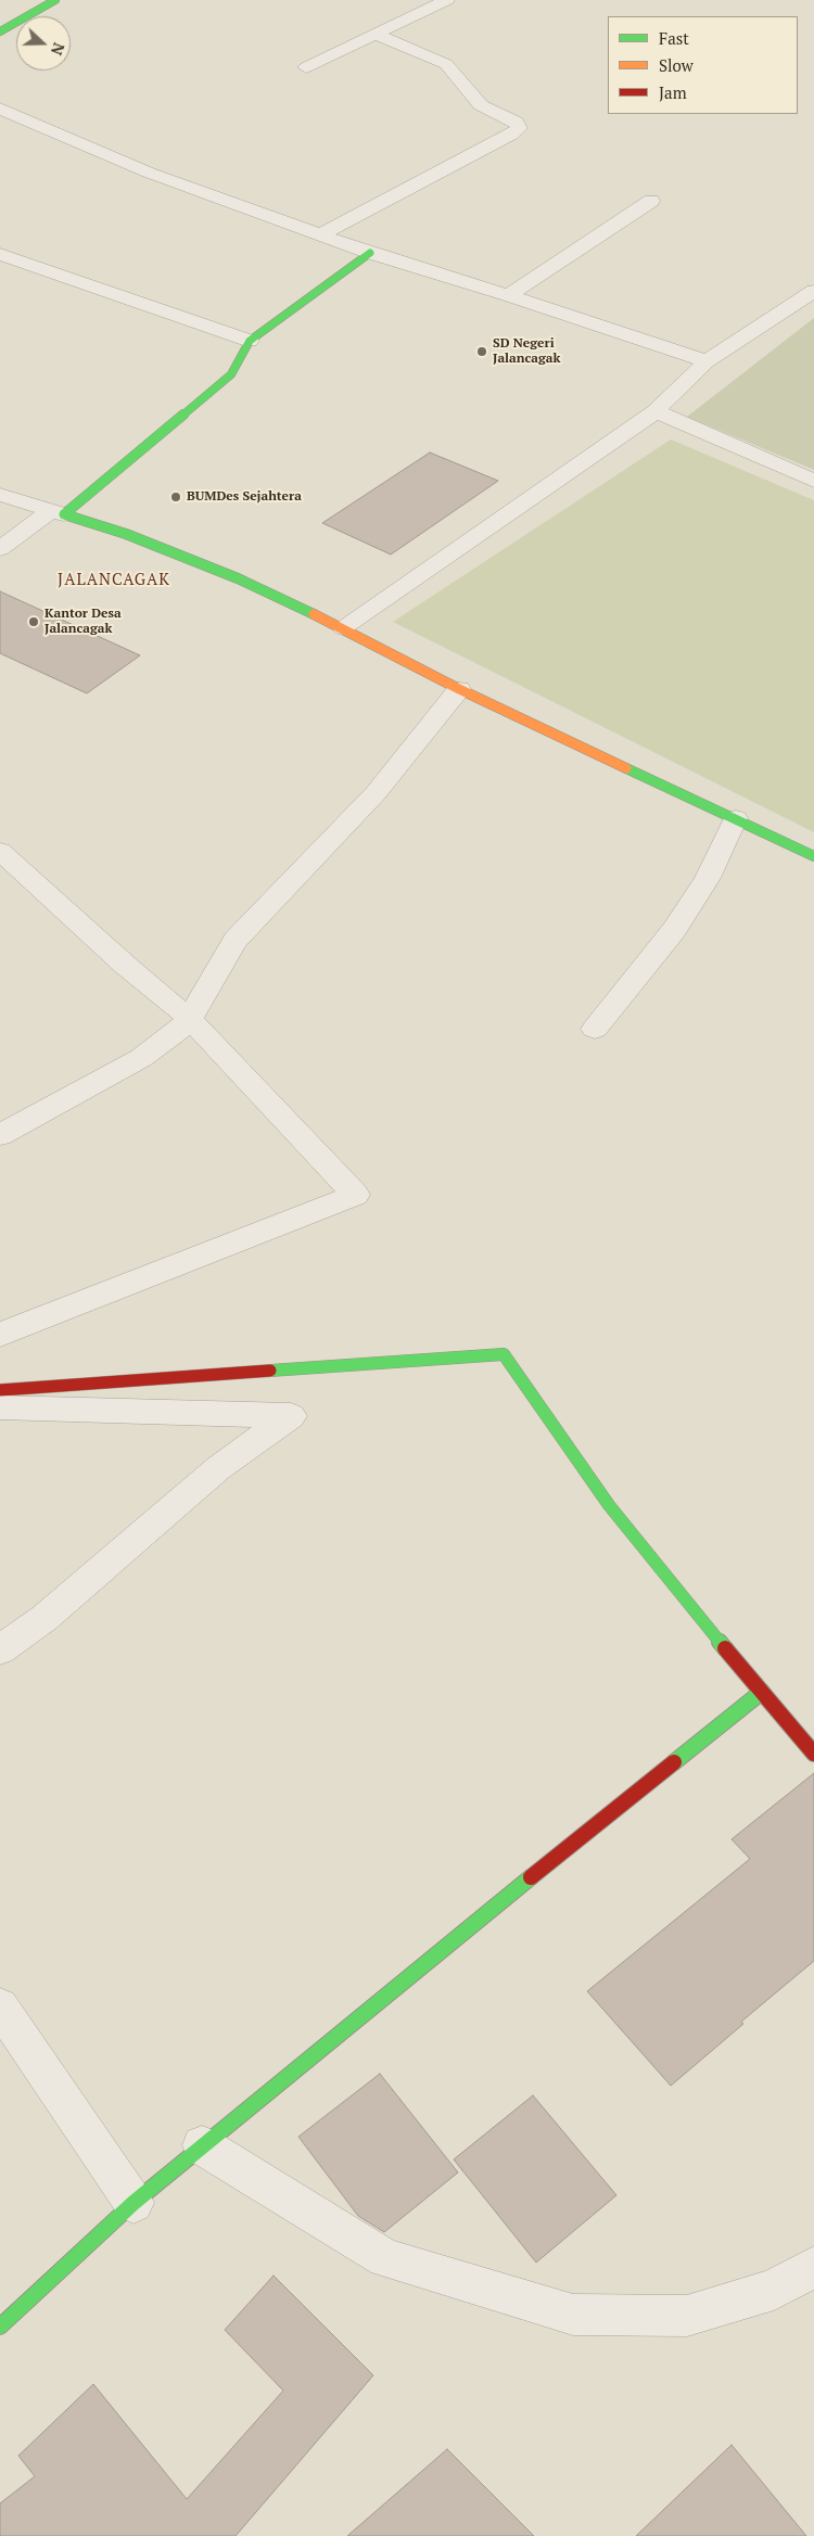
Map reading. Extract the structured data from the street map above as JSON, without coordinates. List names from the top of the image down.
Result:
{
  "districts": ["JALANCAGAK"],
  "places": ["SD Negeri Jalancagak", "BUMDes Sejahtera", "Kantor Desa Jalancagak"],
  "legend": ["Fast", "Slow", "Jam"],
  "north": "right"
}
